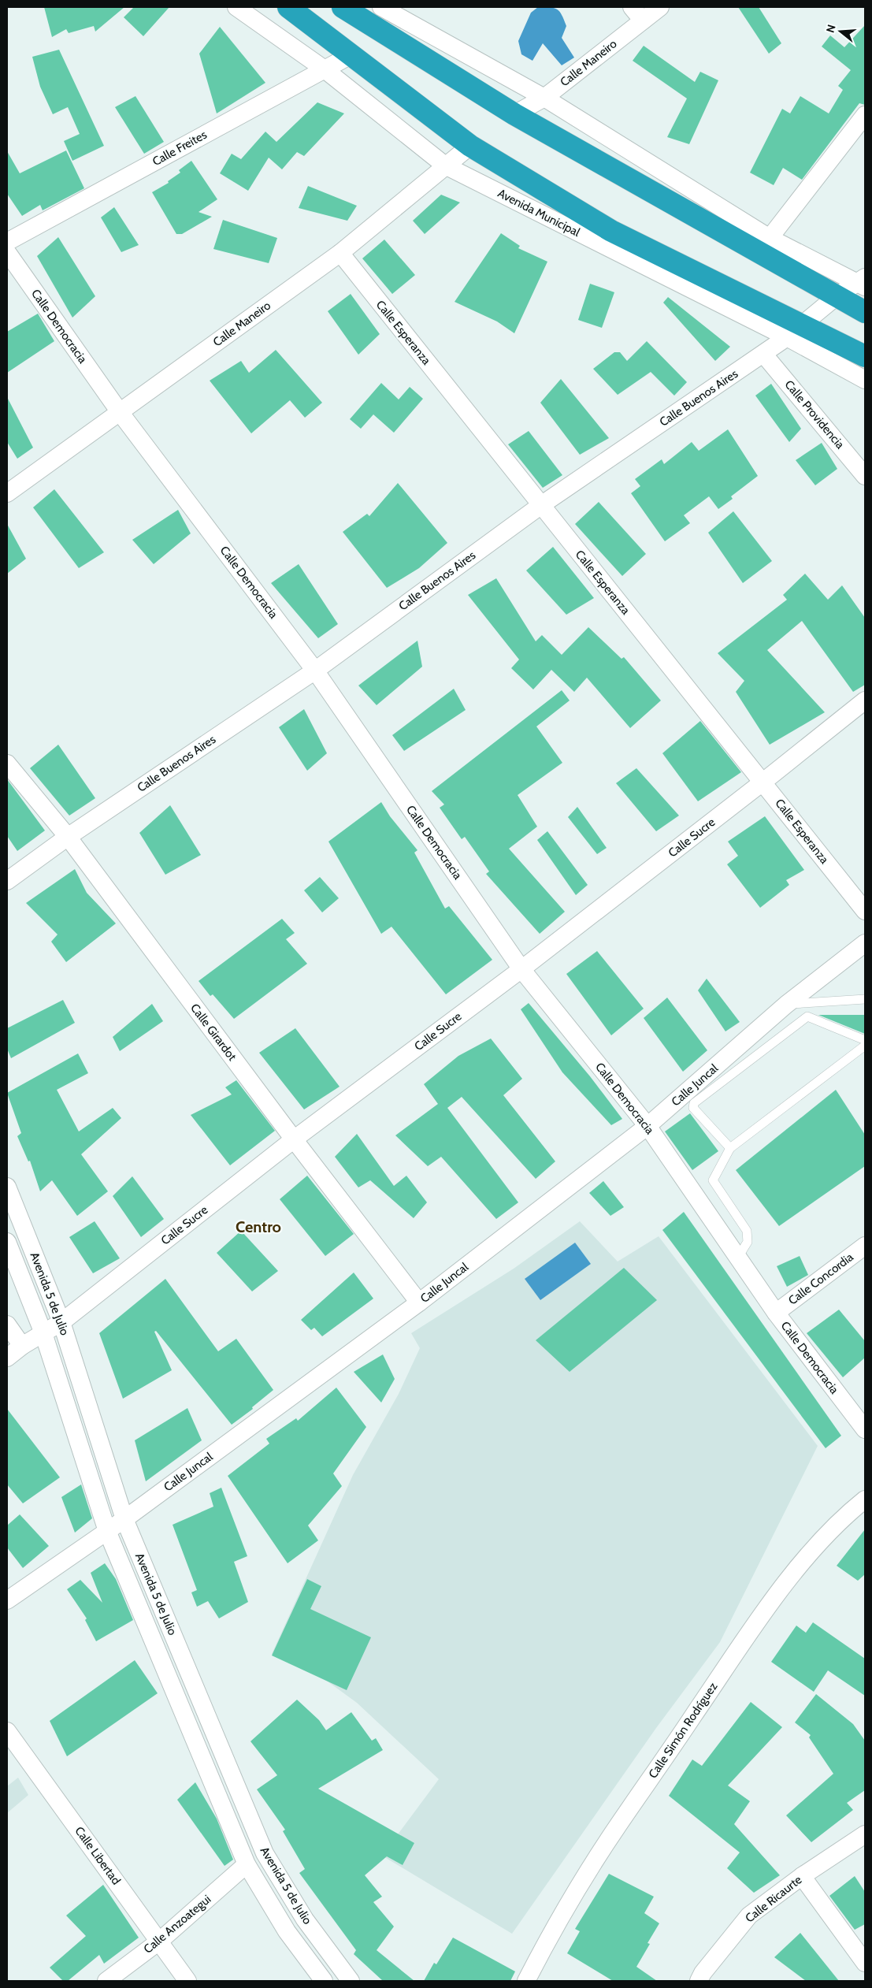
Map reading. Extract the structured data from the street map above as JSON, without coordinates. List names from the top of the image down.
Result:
{
  "streets": {
    "highway": ["Avenida Municipal"],
    "street": [
      "Calle Maneiro",
      "Calle Freites",
      "Calle Democracia",
      "Calle Esperanza",
      "Calle Buenos Aires",
      "Calle Providencia",
      "Calle Sucre",
      "Calle Girardot",
      "Calle Juncal",
      "Calle Concordia",
      "Avenida 5 de Julio",
      "Calle Simón Rodríguez",
      "Calle Libertad",
      "Calle Ricaurte",
      "Calle Anzoategui"
    ]
  },
  "crossings": [
    ["Calle Maneiro", "Avenida Municipal"],
    ["Calle Maneiro", "Calle Democracia"],
    ["Calle Maneiro", "Calle Esperanza"],
    ["Calle Freites", "Avenida Municipal"],
    ["Avenida Municipal", "Calle Buenos Aires"],
    ["Calle Democracia", "Calle Buenos Aires"],
    ["Calle Democracia", "Calle Sucre"],
    ["Calle Democracia", "Calle Juncal"],
    ["Calle Democracia", "Calle Concordia"],
    ["Calle Esperanza", "Calle Buenos Aires"],
    ["Calle Esperanza", "Calle Sucre"],
    ["Calle Buenos Aires", "Calle Providencia"],
    ["Calle Buenos Aires", "Calle Girardot"],
    ["Calle Sucre", "Calle Girardot"],
    ["Calle Sucre", "Avenida 5 de Julio"],
    ["Calle Girardot", "Calle Juncal"],
    ["Calle Juncal", "Avenida 5 de Julio"],
    ["Avenida 5 de Julio", "Calle Anzoategui"],
    ["Calle Libertad", "Calle Anzoategui"]
  ],
  "districts": ["Centro"],
  "north": "left"
}
